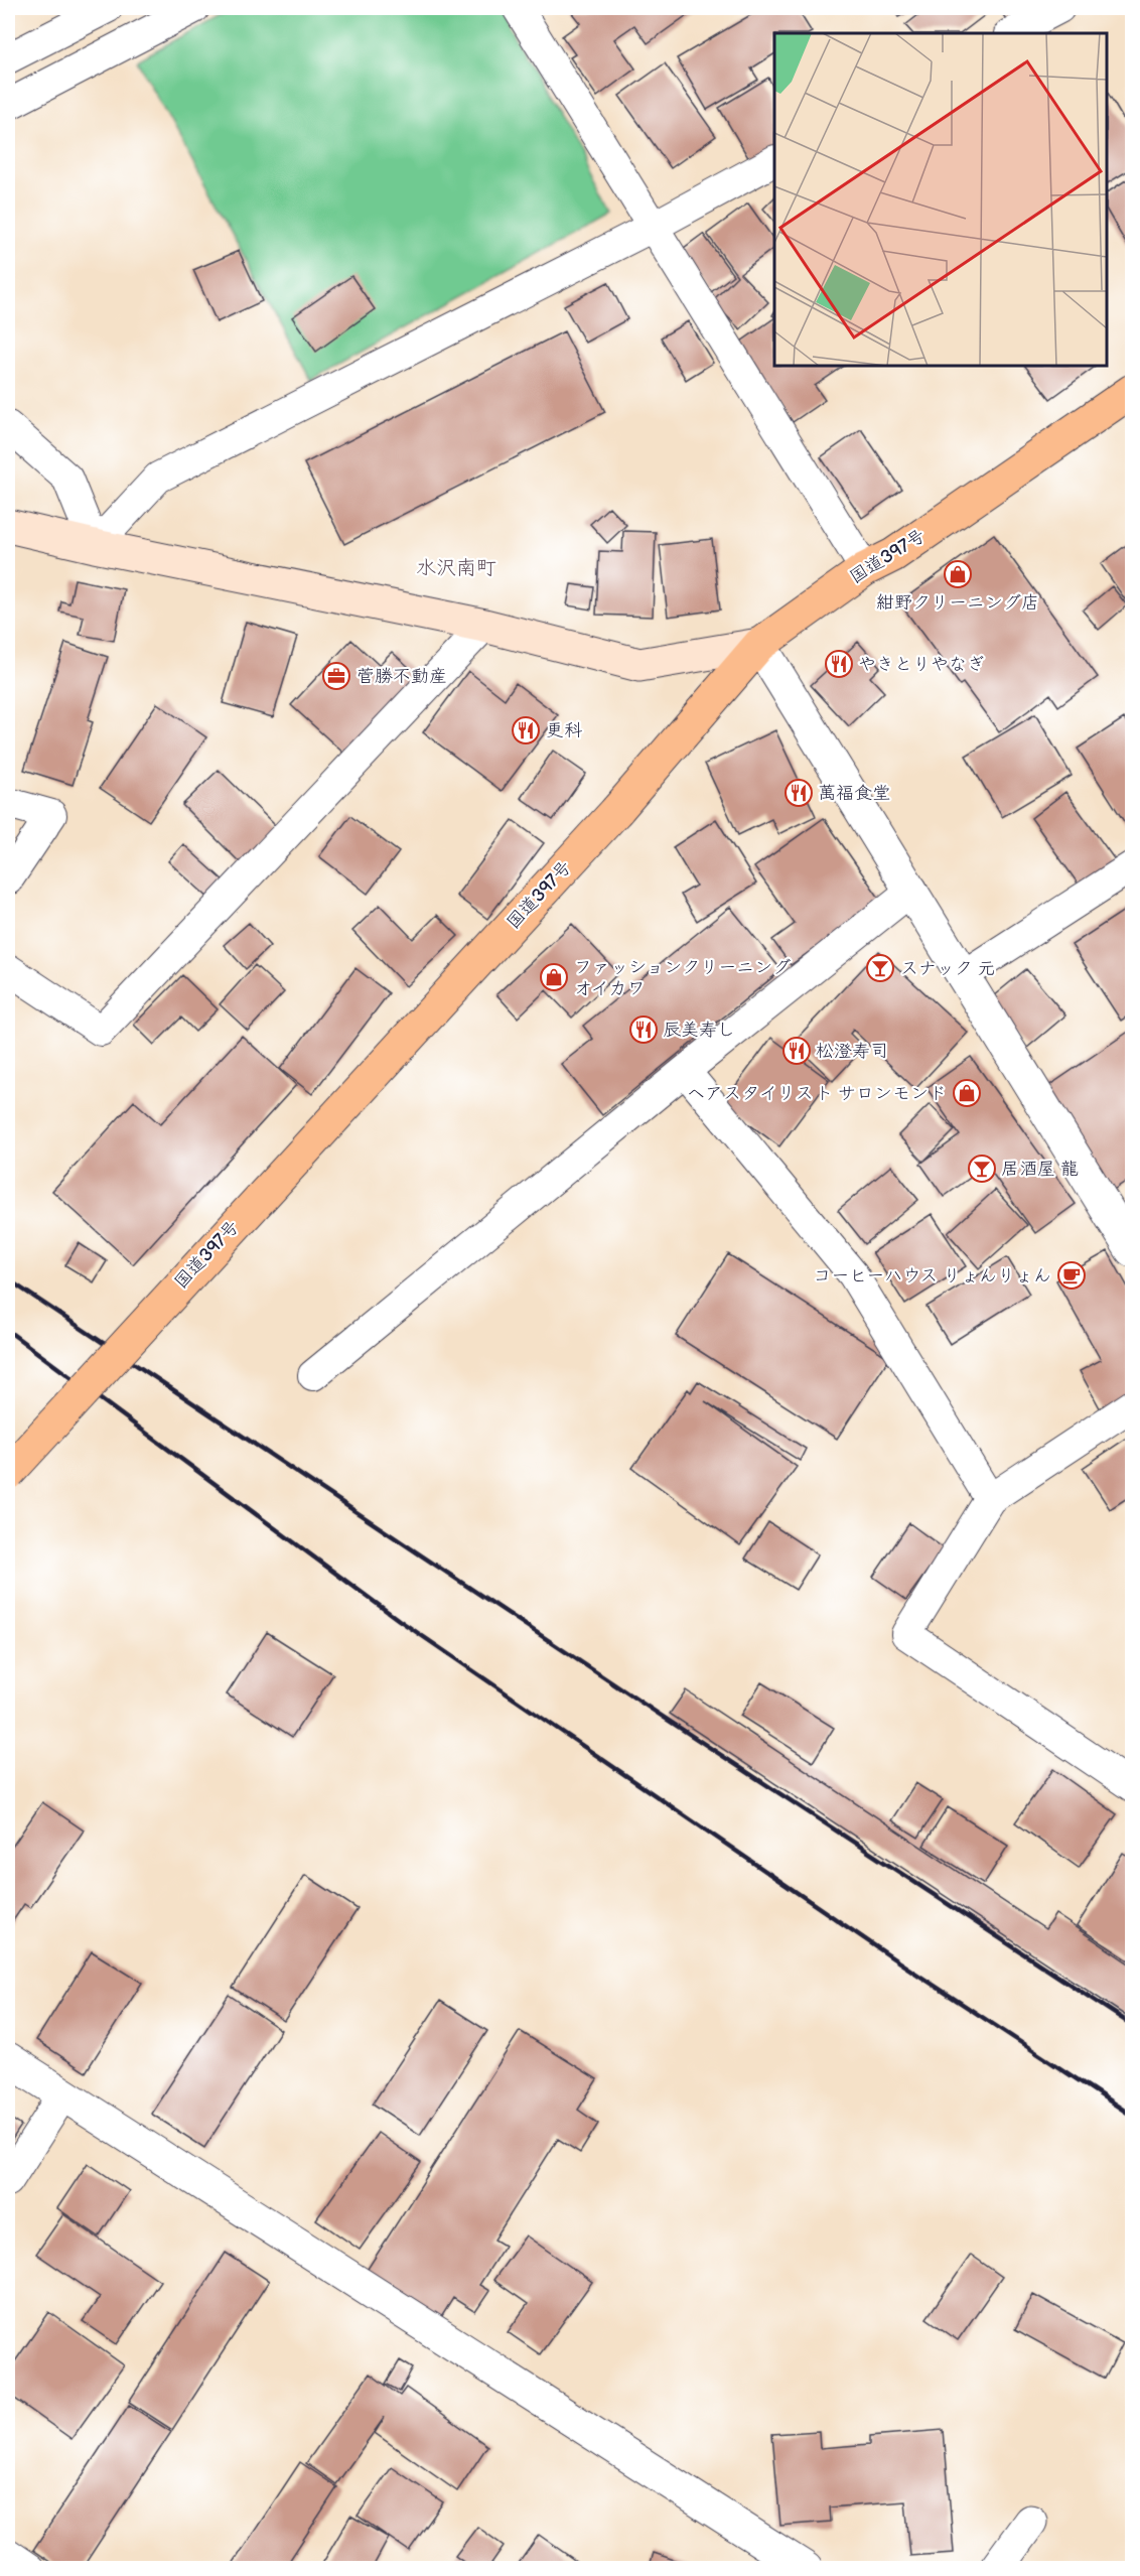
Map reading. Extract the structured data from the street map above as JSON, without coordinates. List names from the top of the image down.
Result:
{
  "streets": {
    "highway": ["国道397号"]
  },
  "districts": ["水沢南町"],
  "places": {
    "shop": ["紺野クリーニング店", "ファッションクリーニング オイカワ", "ヘアスタイリスト サロンモンド"],
    "restaurant": [
      "やきとりやなぎ",
      "更科",
      "萬福食堂",
      "辰美寿し",
      "松澄寿司"
    ],
    "office": ["菅勝不動産"],
    "bar": ["スナック 元", "居酒屋 龍"],
    "cafe": ["コーヒーハウス りょんりょん"]
  }
}
